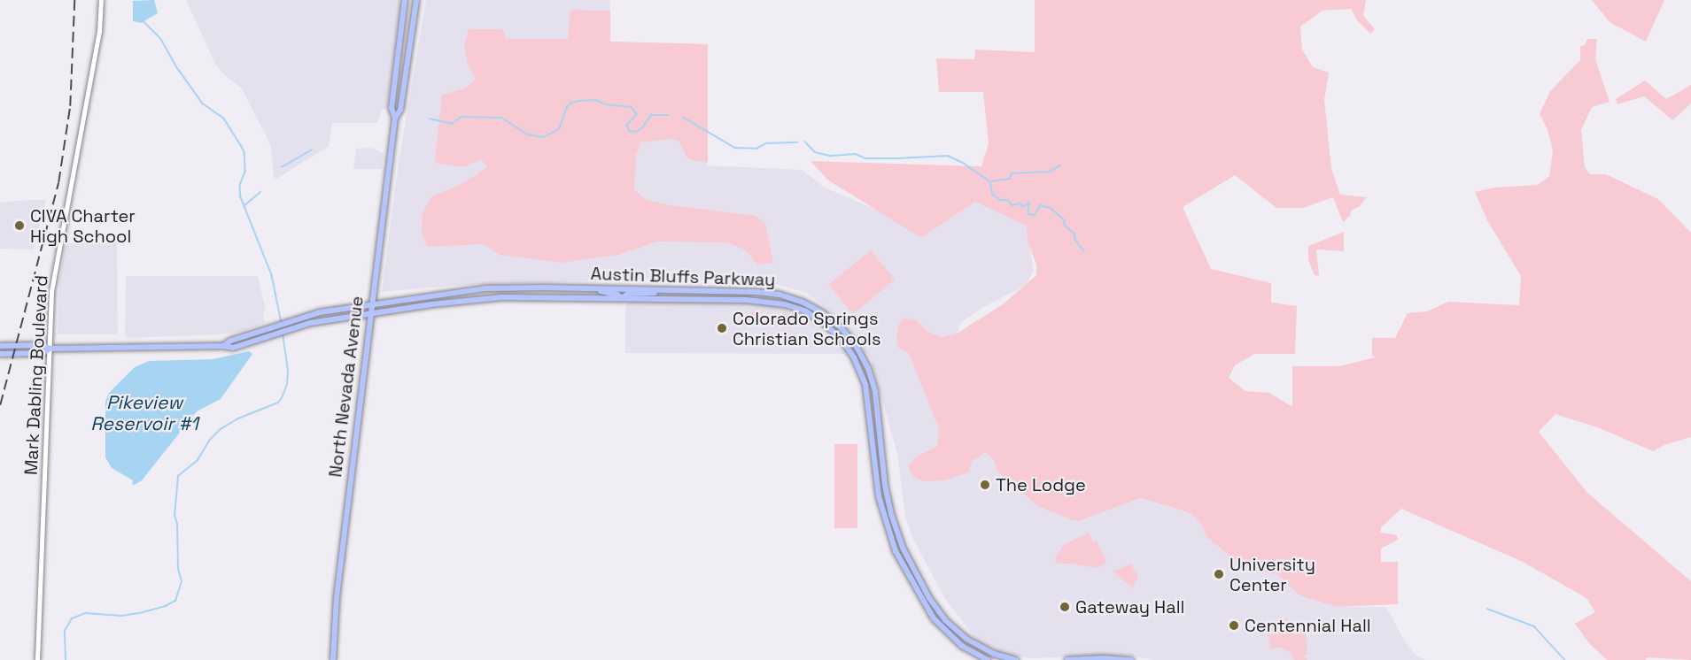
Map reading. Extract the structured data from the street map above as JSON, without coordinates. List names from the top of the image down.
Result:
{
  "streets": {
    "main road": ["Austin Bluffs Parkway", "North Nevada Avenue"],
    "street": ["Mark Dabling Boulevard"]
  },
  "crossings": [
    ["Austin Bluffs Parkway", "Mark Dabling Boulevard"],
    ["Austin Bluffs Parkway", "North Nevada Avenue"]
  ],
  "water": ["Pikeview Reservoir #1"],
  "places": [
    "CIVA Charter High School",
    "Colorado Springs Christian Schools",
    "The Lodge",
    "University Center",
    "Gateway Hall",
    "Centennial Hall"
  ]
}
